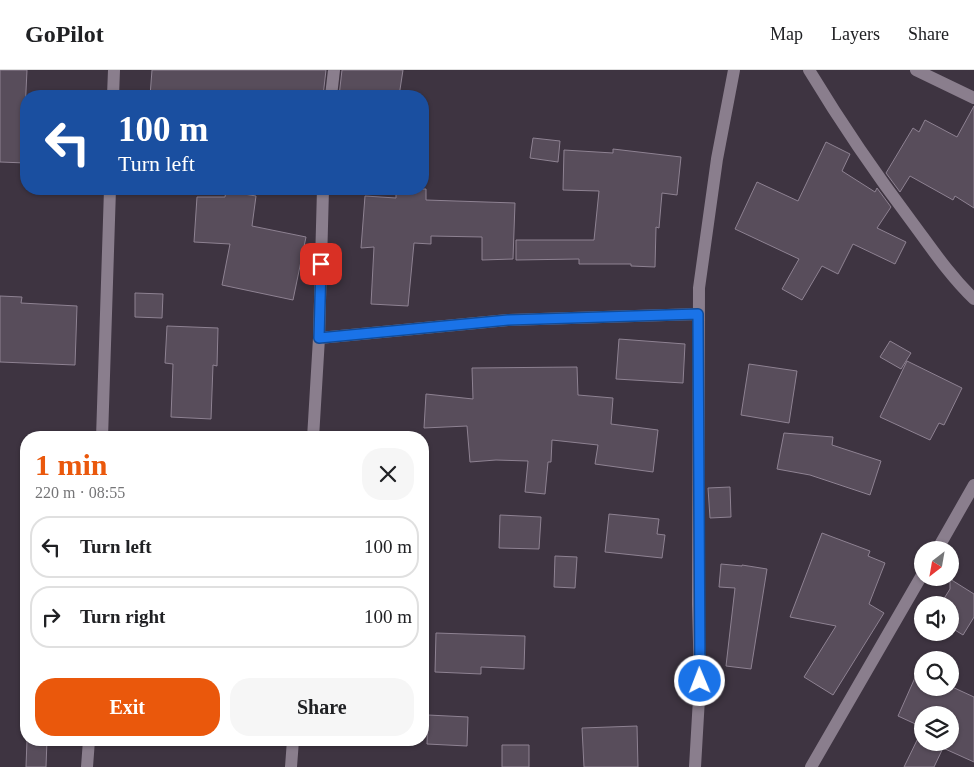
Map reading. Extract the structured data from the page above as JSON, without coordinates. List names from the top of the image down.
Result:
{
  "north": "bottom left",
  "page": {
    "header": "GoPilot",
    "nav": ["Map", "Layers", "Share"],
    "turn": ["100 m", "Turn left"],
    "heading": ["1 min", "220 m · 08:55"],
    "list": [
      {
        "name": "Turn left",
        "value": "100 m"
      },
      {
        "name": "Turn right",
        "value": "100 m"
      }
    ],
    "buttons": ["Exit", "Share"]
  }
}
